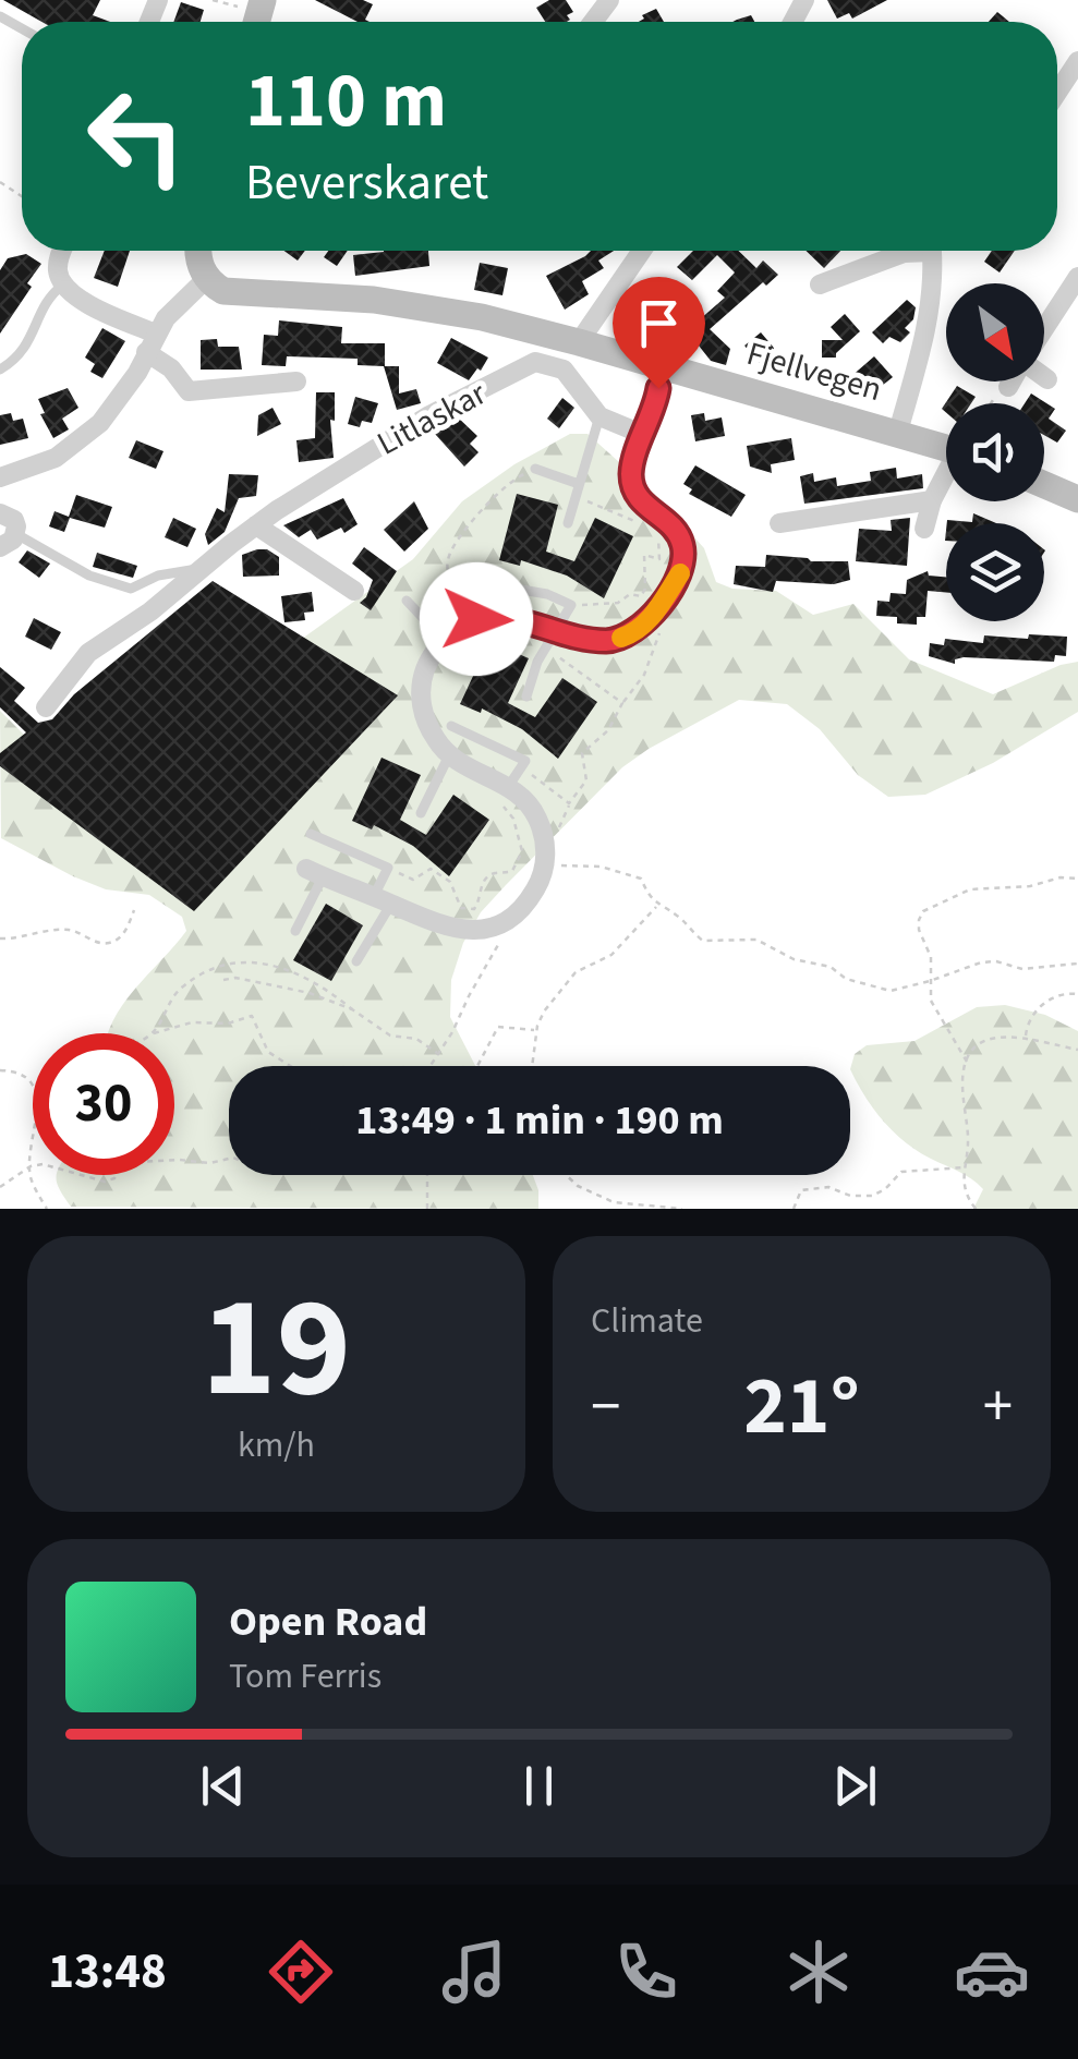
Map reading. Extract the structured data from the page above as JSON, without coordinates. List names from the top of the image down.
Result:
{
  "streets": {
    "main road": ["Fjellvegen"],
    "street": ["Litlaskar"]
  },
  "north": "bottom right",
  "page": {
    "turn": ["110 m", "Beverskaret"],
    "limit": "30",
    "trip": "13:49 · 1 min · 190 m",
    "tile": [
      ["19", "km/h"],
      "Climate"
    ],
    "heat": ["−", "21°", "+"],
    "song": ["Open Road", "Tom Ferris"],
    "tabs": "13:48"
  }
}
